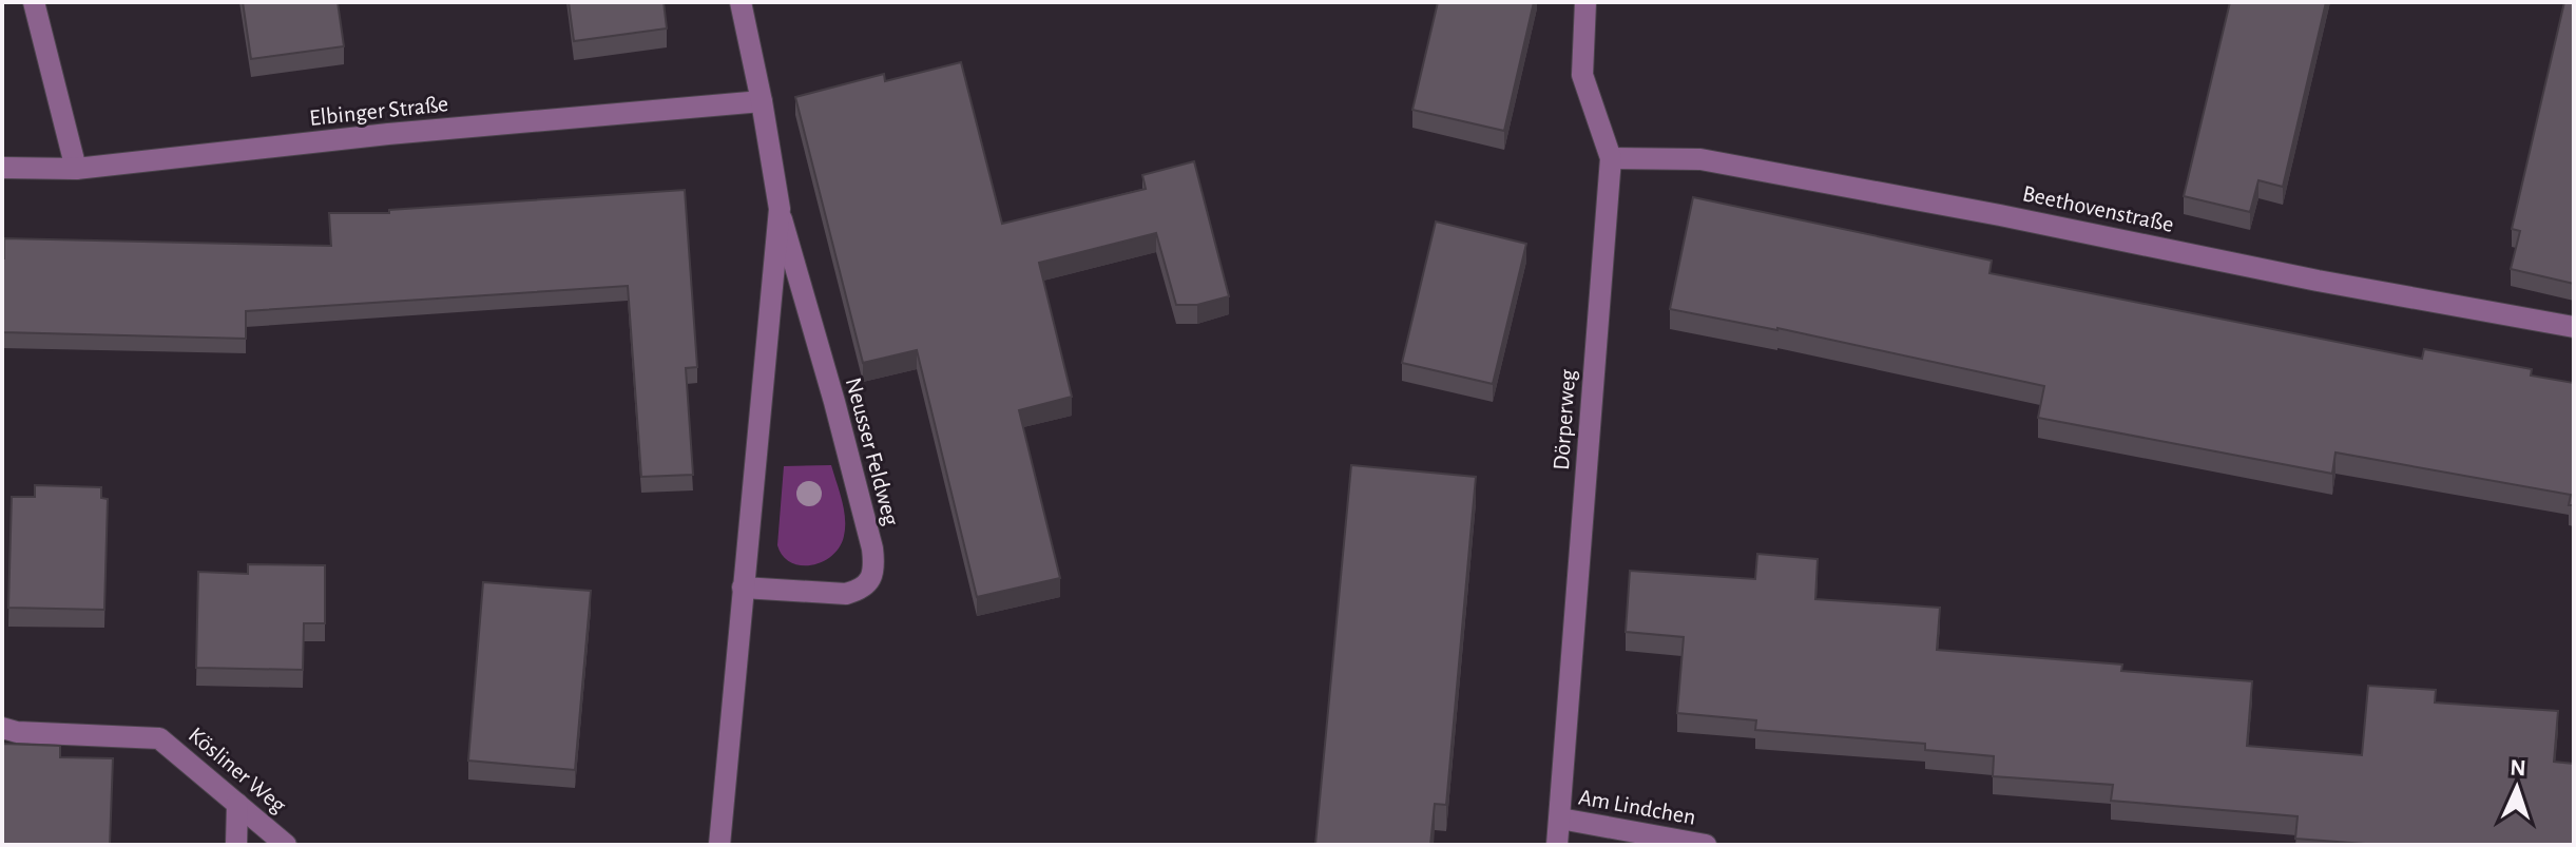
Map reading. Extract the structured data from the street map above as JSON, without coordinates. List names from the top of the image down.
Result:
{
  "streets": {
    "street": [
      "Elbinger Straße",
      "Beethovenstraße",
      "Dörperweg",
      "Neusser Feldweg",
      "Kösliner Weg",
      "Am Lindchen"
    ]
  },
  "crossings": [
    ["Elbinger Straße", "Neusser Feldweg"],
    ["Beethovenstraße", "Dörperweg"],
    ["Dörperweg", "Am Lindchen"]
  ],
  "north": "top"
}
